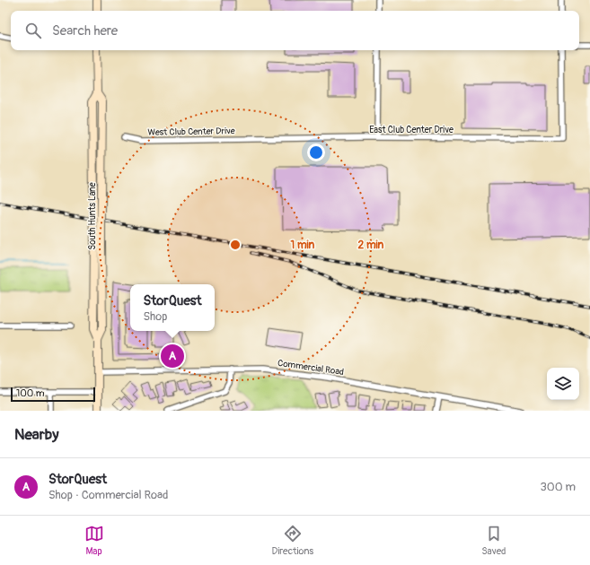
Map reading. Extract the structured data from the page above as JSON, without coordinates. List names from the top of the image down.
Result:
{
  "streets": {
    "main road": ["South Hunts Lane"],
    "street": ["East Club Center Drive", "West Club Center Drive", "Commercial Road"]
  },
  "crossings": [
    ["East Club Center Drive", "West Club Center Drive"],
    ["South Hunts Lane", "Commercial Road"]
  ],
  "scale_bar": "100 m",
  "page": {
    "search": "Search here",
    "popup": ["StorQuest", "Shop"],
    "pins": "A",
    "scale": "100 m",
    "heading": "Nearby",
    "list": [
      {
        "mark": "A",
        "name": "StorQuest",
        "note": "Shop · Commercial Road",
        "value": "300 m"
      }
    ],
    "nav": ["Map", "Directions", "Saved"]
  },
  "rings": ["1 min", "2 min"]
}
